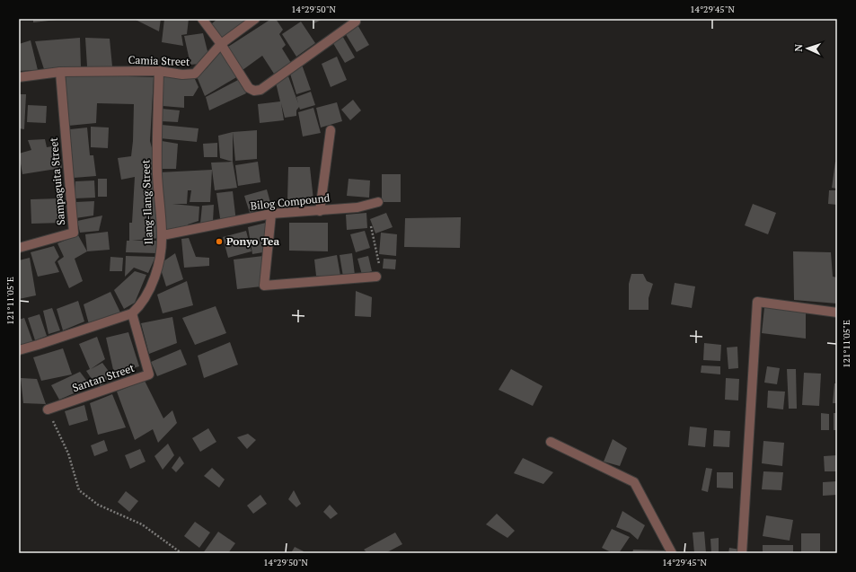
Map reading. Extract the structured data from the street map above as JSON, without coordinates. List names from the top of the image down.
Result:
{
  "streets": {
    "street": [
      "Camia Street",
      "Sampaguita Street",
      "Ilang-Ilang Street",
      "Bilog Compound",
      "Santan Street"
    ]
  },
  "crossings": [
    ["Camia Street", "Sampaguita Street"],
    ["Camia Street", "Ilang-Ilang Street"],
    ["Ilang-Ilang Street", "Bilog Compound"],
    ["Ilang-Ilang Street", "Santan Street"]
  ],
  "places": ["Ponyo Tea"],
  "north": "left",
  "coordinates": ["14°29'50\"N", "14°29'45\"N", "121°11'05\"E"]
}
